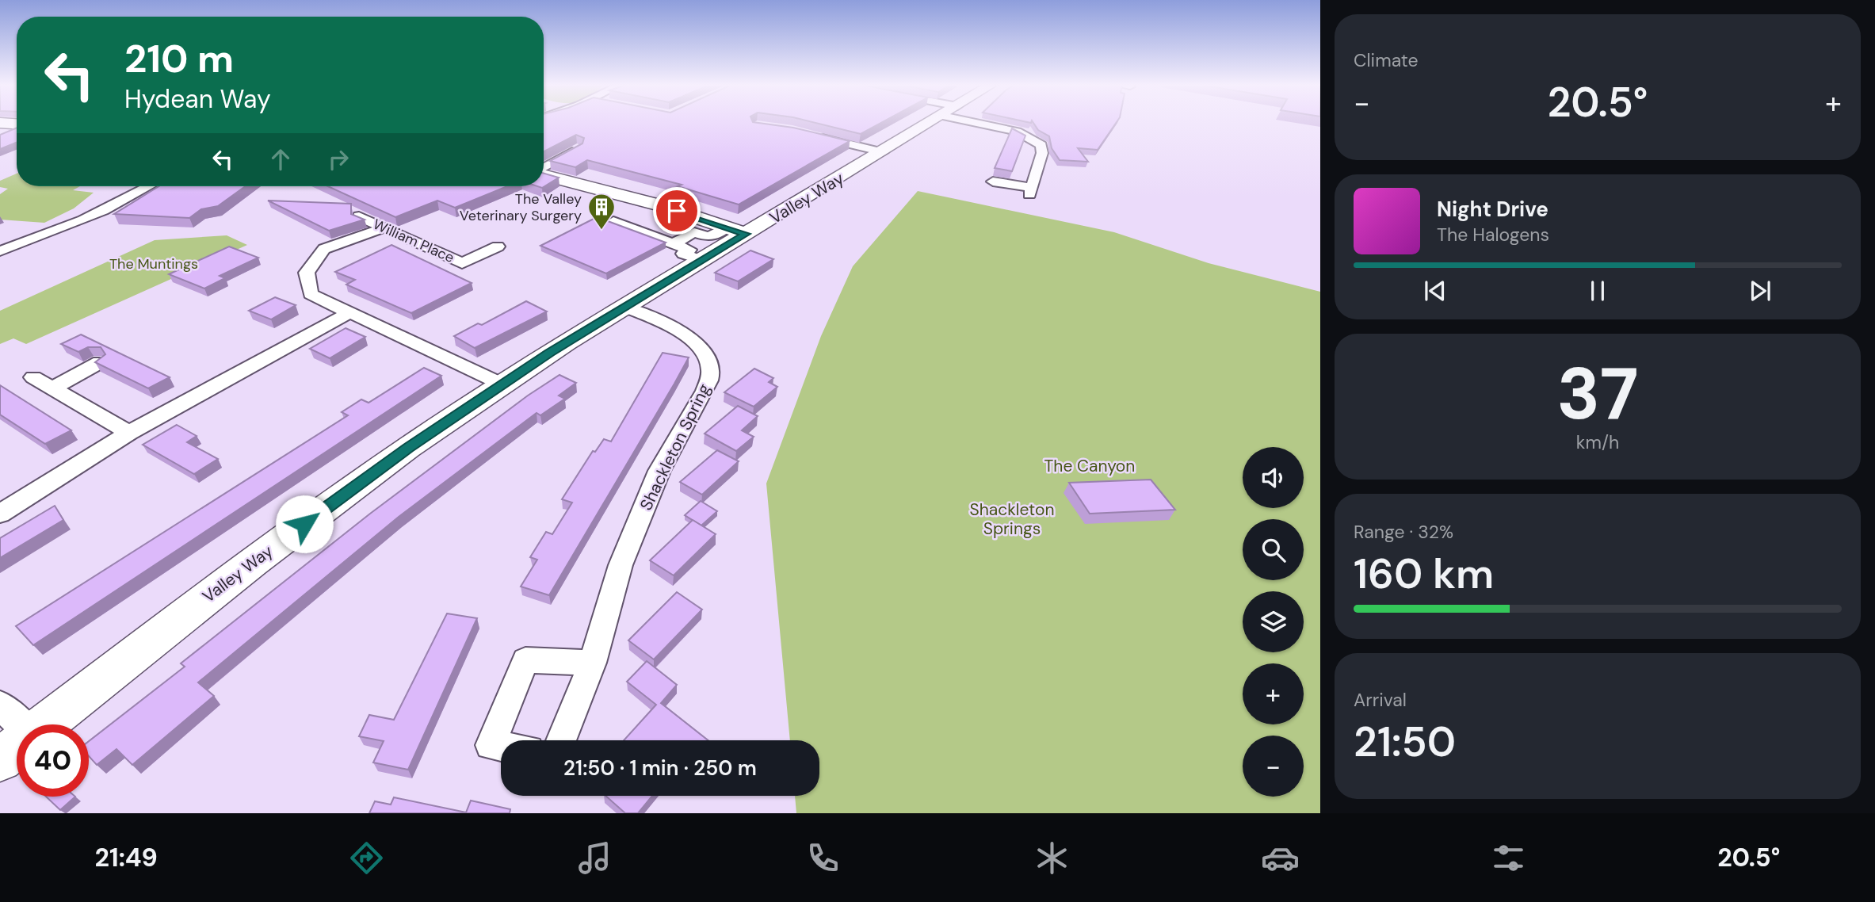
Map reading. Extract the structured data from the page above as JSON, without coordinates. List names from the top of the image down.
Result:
{
  "streets": {
    "street": ["Valley Way", "William Place", "Shackleton Spring"]
  },
  "crossings": [
    ["Valley Way", "Shackleton Spring"]
  ],
  "parks": ["The Muntings", "The Canyon", "Shackleton Springs"],
  "places": {
    "building": ["The Valley Veterinary Surgery"]
  },
  "page": {
    "tile": [
      "Climate",
      ["37", "km/h"],
      ["Range · 32%", "160 km"],
      ["Arrival", "21:50"]
    ],
    "turn": ["210 m", "Hydean Way"],
    "heat": ["−", "20.5°", "+"],
    "song": ["Night Drive", "The Halogens"],
    "map_buttons": ["+", "−"],
    "limit": "40",
    "trip": "21:50 · 1 min · 250 m",
    "tabs": ["21:49", "20.5°"]
  }
}
